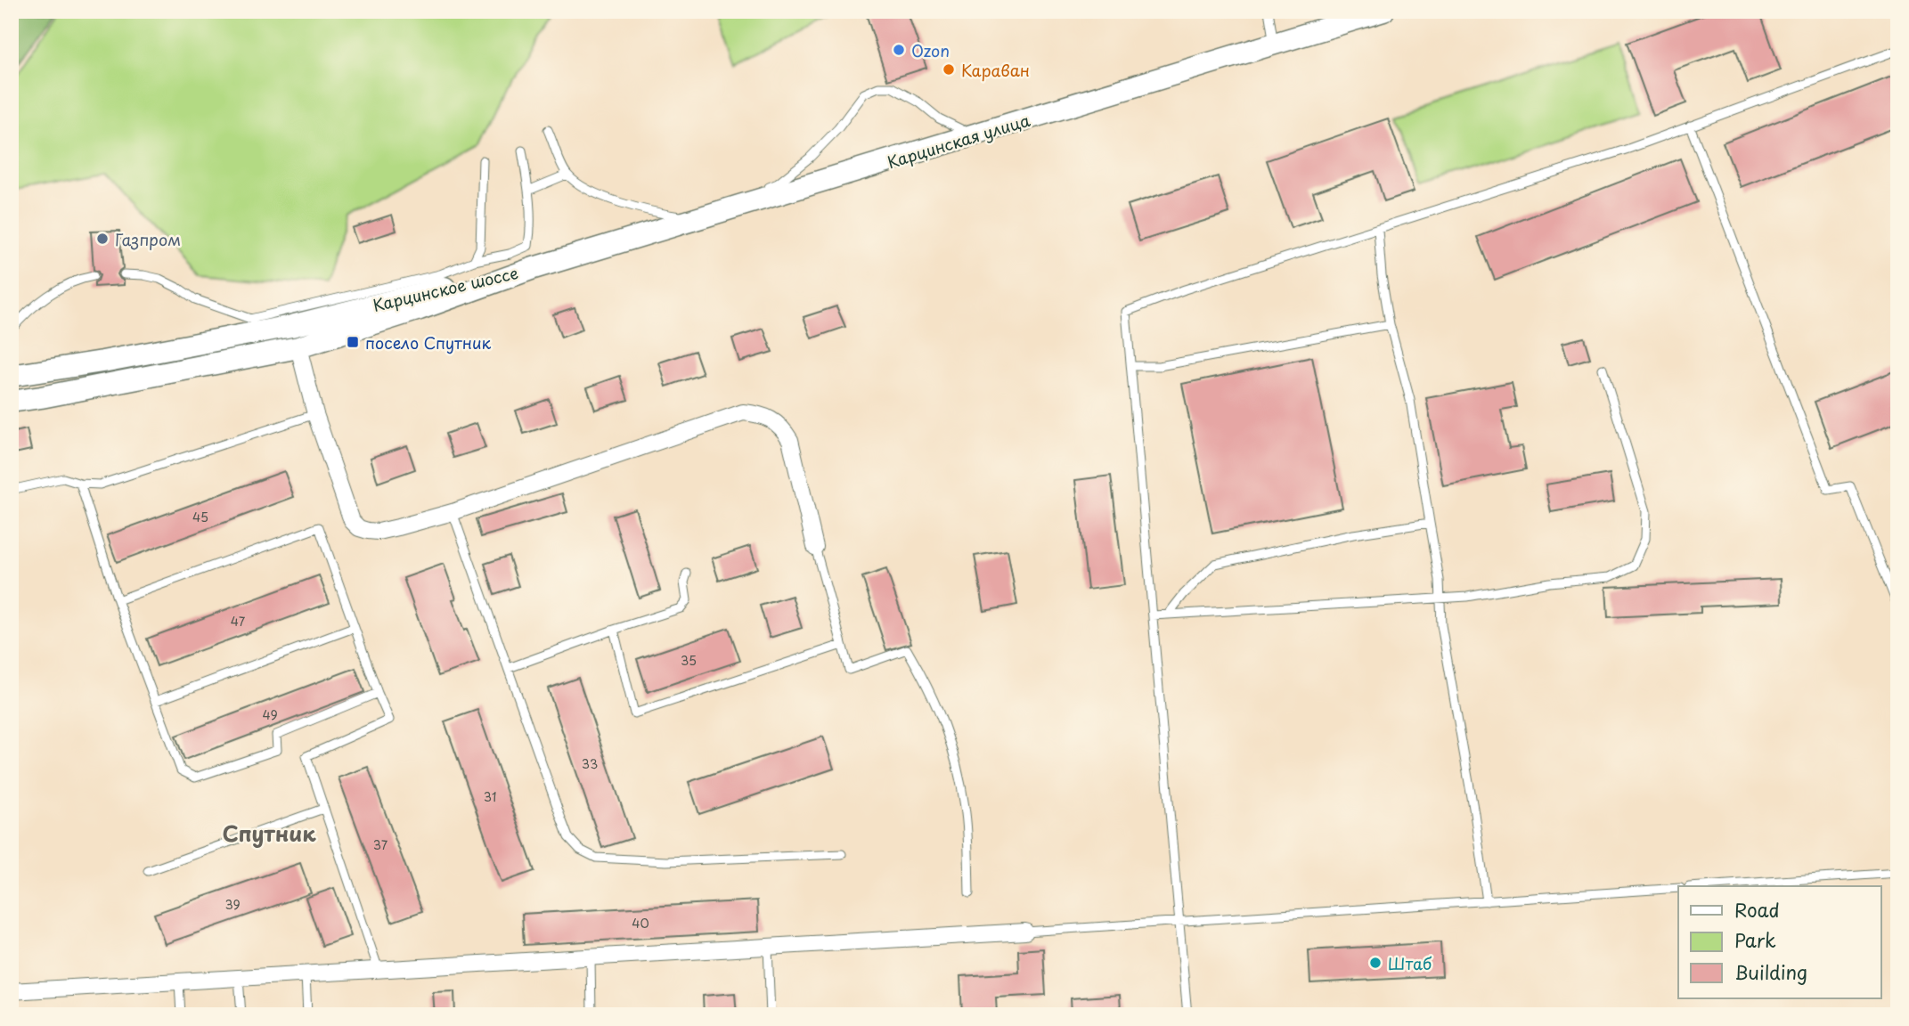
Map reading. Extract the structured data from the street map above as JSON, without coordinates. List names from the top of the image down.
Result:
{
  "streets": {
    "main road": ["Карцинская улица", "Карцинское шоссе"]
  },
  "crossings": [
    ["Карцинская улица", "Карцинское шоссе"]
  ],
  "districts": ["Спутник"],
  "places": {
    "other": [
      "Ozon",
      "Караван",
      "Газпром",
      "Штаб"
    ],
    "transit": ["посело Спутник"]
  },
  "house_numbers": [
    "45",
    "47",
    "35",
    "49",
    "33",
    "31",
    "37",
    "39",
    "40"
  ],
  "legend": ["Road", "Park", "Building"]
}
